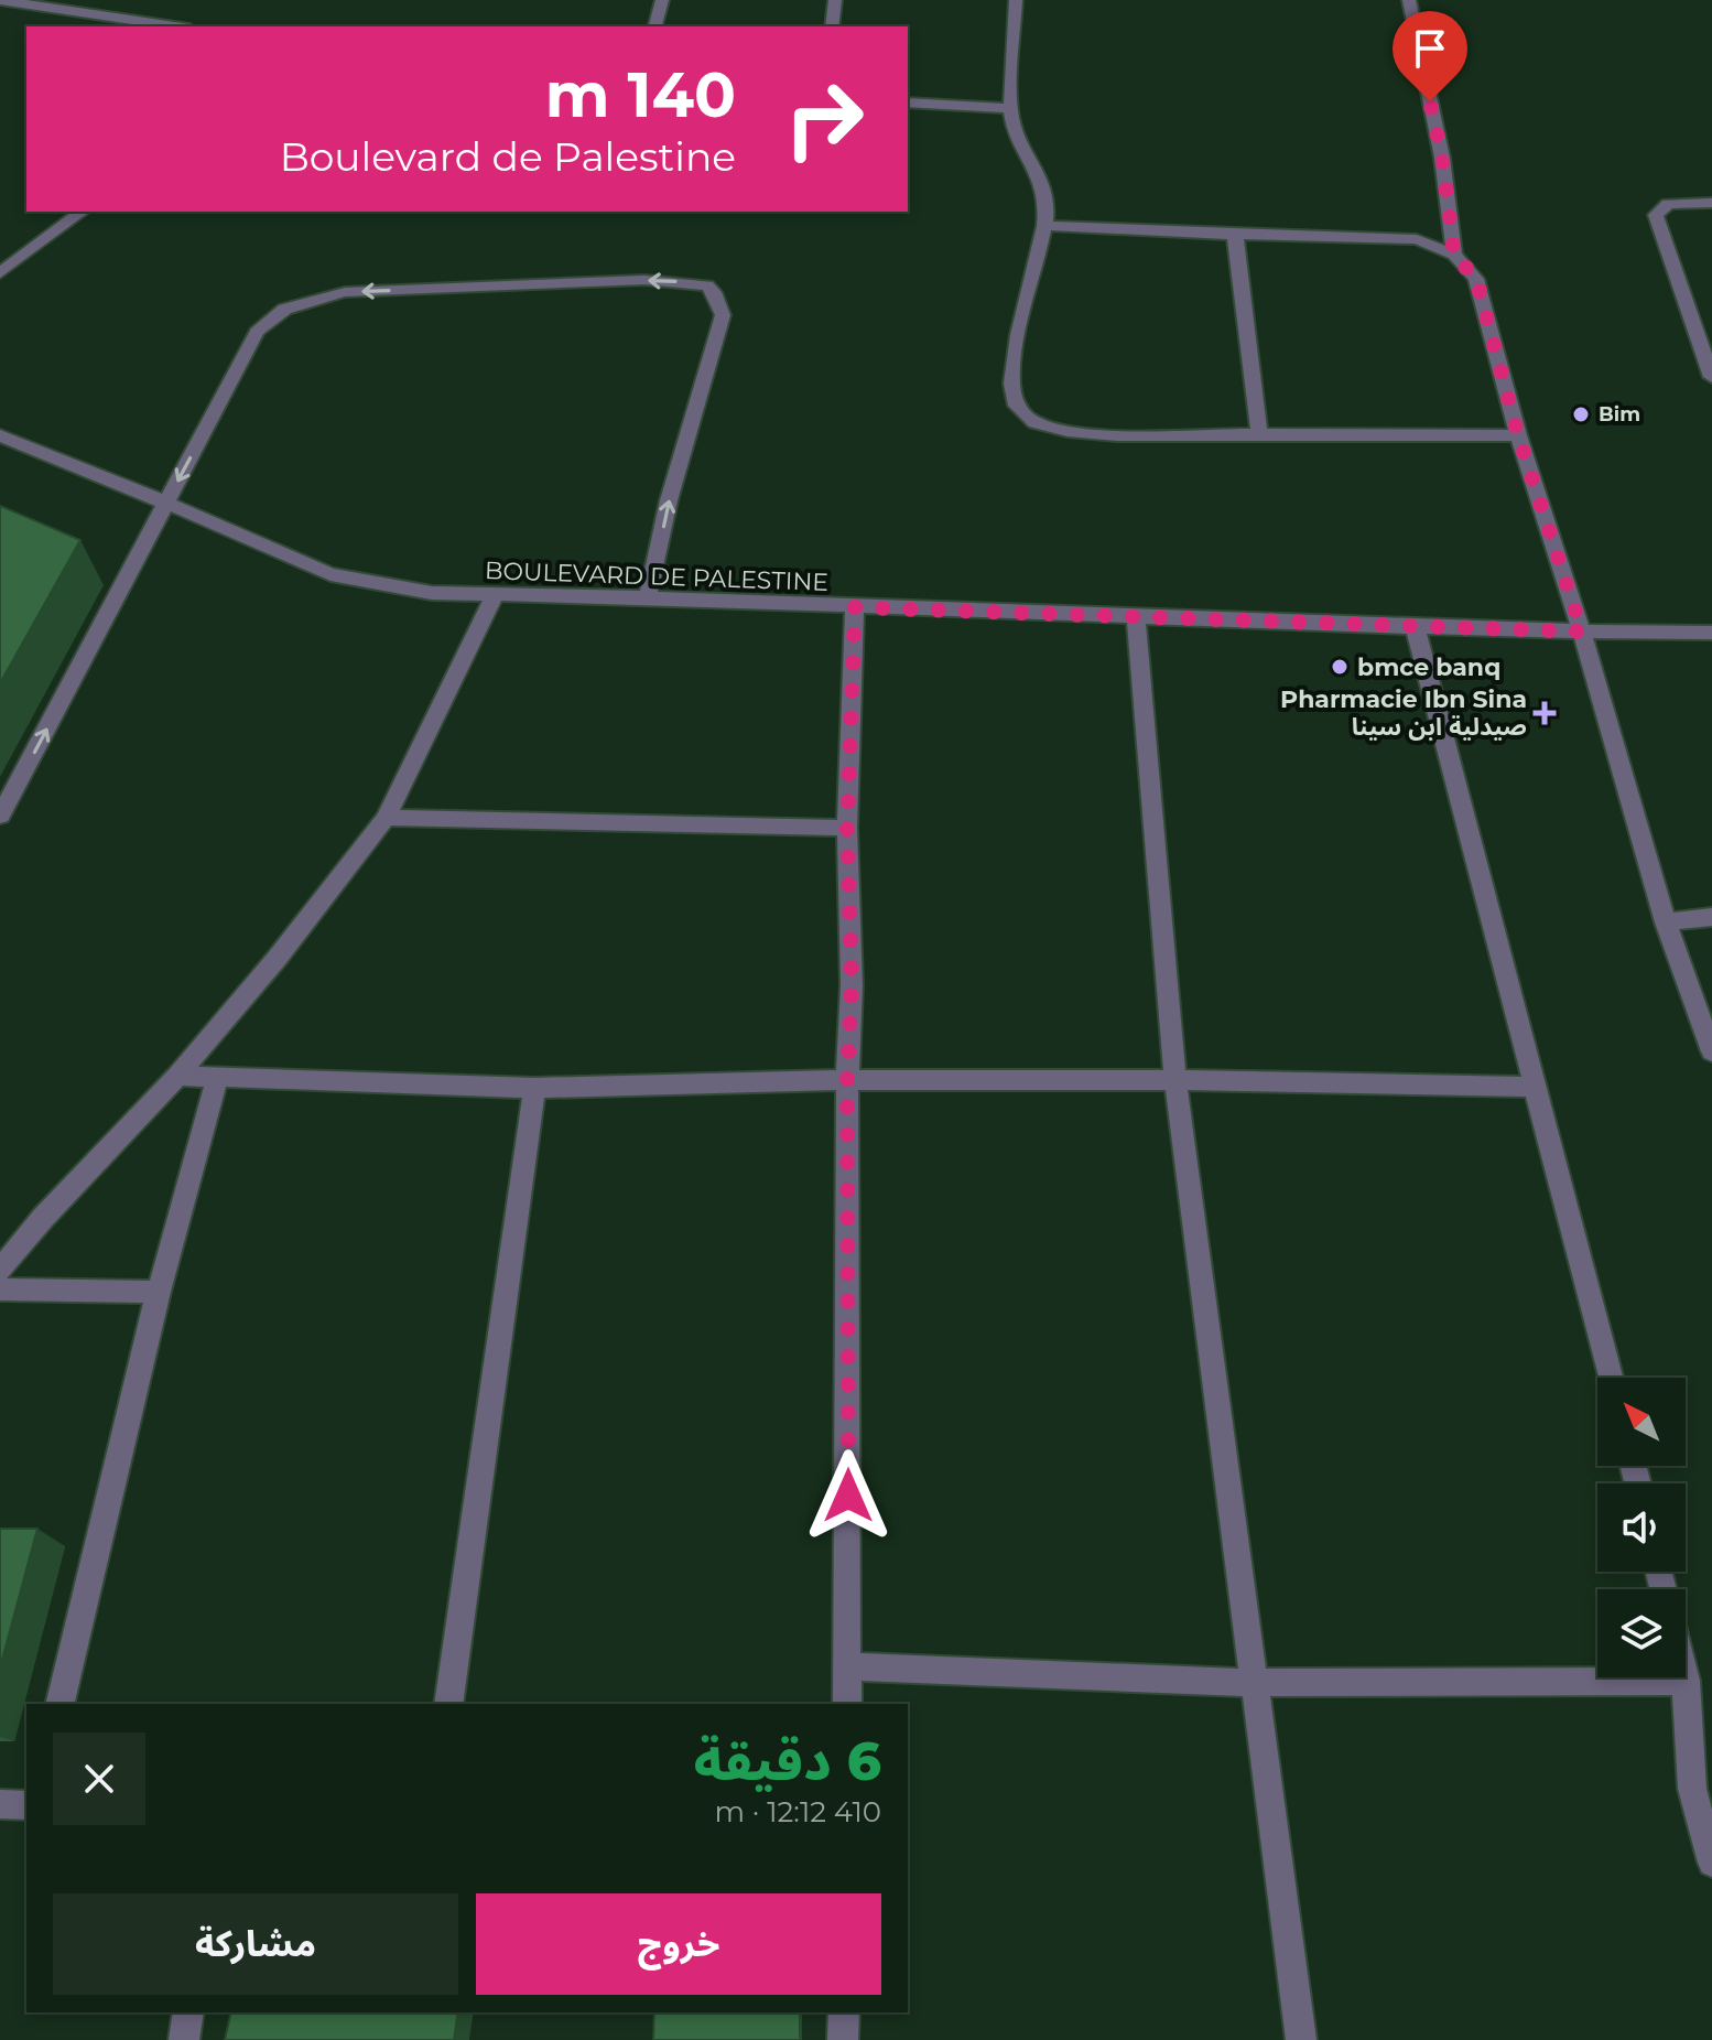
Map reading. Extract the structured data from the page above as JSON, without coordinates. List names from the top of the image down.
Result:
{
  "streets": {
    "street": ["BOULEVARD DE PALESTINE"]
  },
  "places": {
    "other": ["Bim", "bmce banq"],
    "health": ["Pharmacie Ibn Sina صيدلية ابن سينا"]
  },
  "north": "top left",
  "page": {
    "turn": ["140 m", "Boulevard de Palestine"],
    "heading": ["6 دقيقة", "410 m · 12:12"],
    "buttons": ["خروج", "مشاركة"]
  }
}
